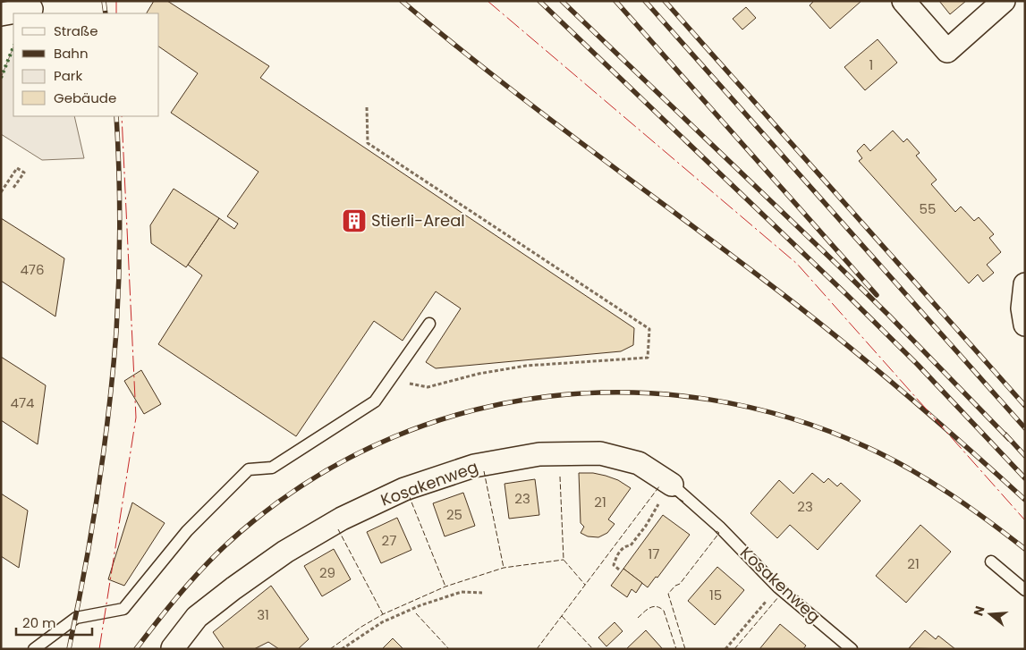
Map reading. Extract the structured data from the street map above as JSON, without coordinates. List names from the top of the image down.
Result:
{
  "streets": {
    "street": ["Kosakenweg"]
  },
  "places": {
    "building": ["Stierli-Areal"]
  },
  "house_numbers": [
    "1",
    "55",
    "476",
    "474",
    "23",
    "21",
    "23",
    "25",
    "27",
    "17",
    "21",
    "29",
    "15",
    "31"
  ],
  "legend": [
    "Straße",
    "Bahn",
    "Park",
    "Gebäude"
  ],
  "scale_bar": "20 m",
  "north": "left"
}
